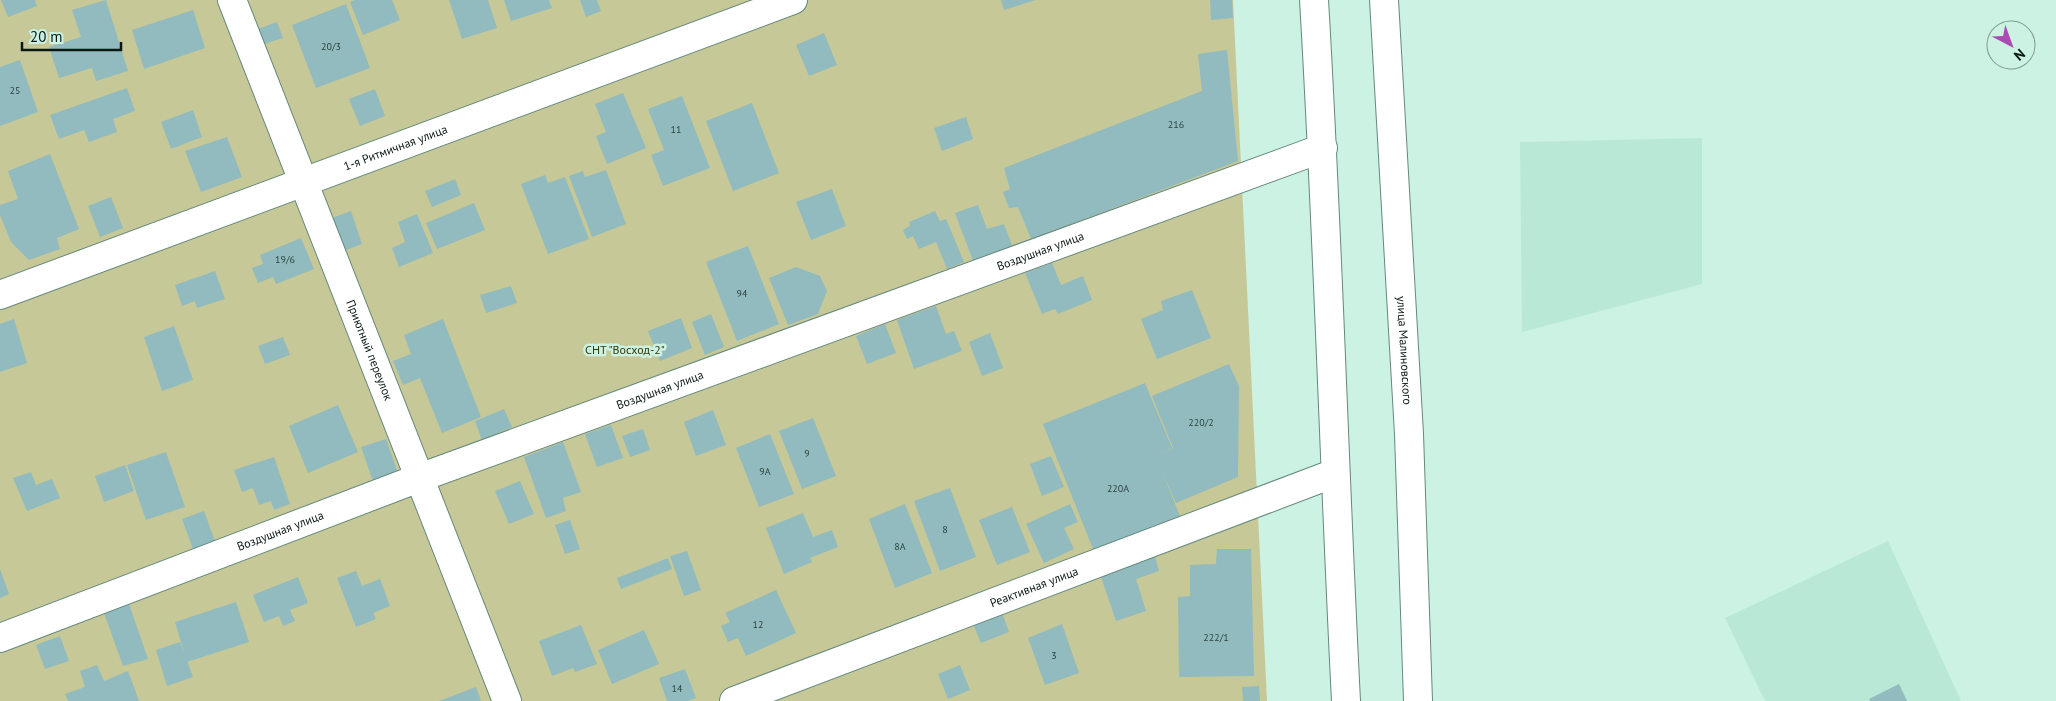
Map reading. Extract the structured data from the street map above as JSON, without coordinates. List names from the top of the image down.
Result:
{
  "streets": {
    "main road": [
      "1-я Ритмичная улица",
      "Воздушная улица",
      "улица Малиновского",
      "Приютный переулок",
      "Реактивная улица"
    ]
  },
  "crossings": [
    ["1-я Ритмичная улица", "Приютный переулок"],
    ["Воздушная улица", "Приютный переулок"]
  ],
  "parks": ["СНТ \"Восход-2\""],
  "house_numbers": [
    "20/3",
    "25",
    "216",
    "11",
    "19/6",
    "94",
    "220/2",
    "9",
    "9А",
    "220А",
    "8",
    "8А",
    "12",
    "222/1",
    "3",
    "14"
  ],
  "scale_bar": "20 m",
  "north": "bottom right"
}
